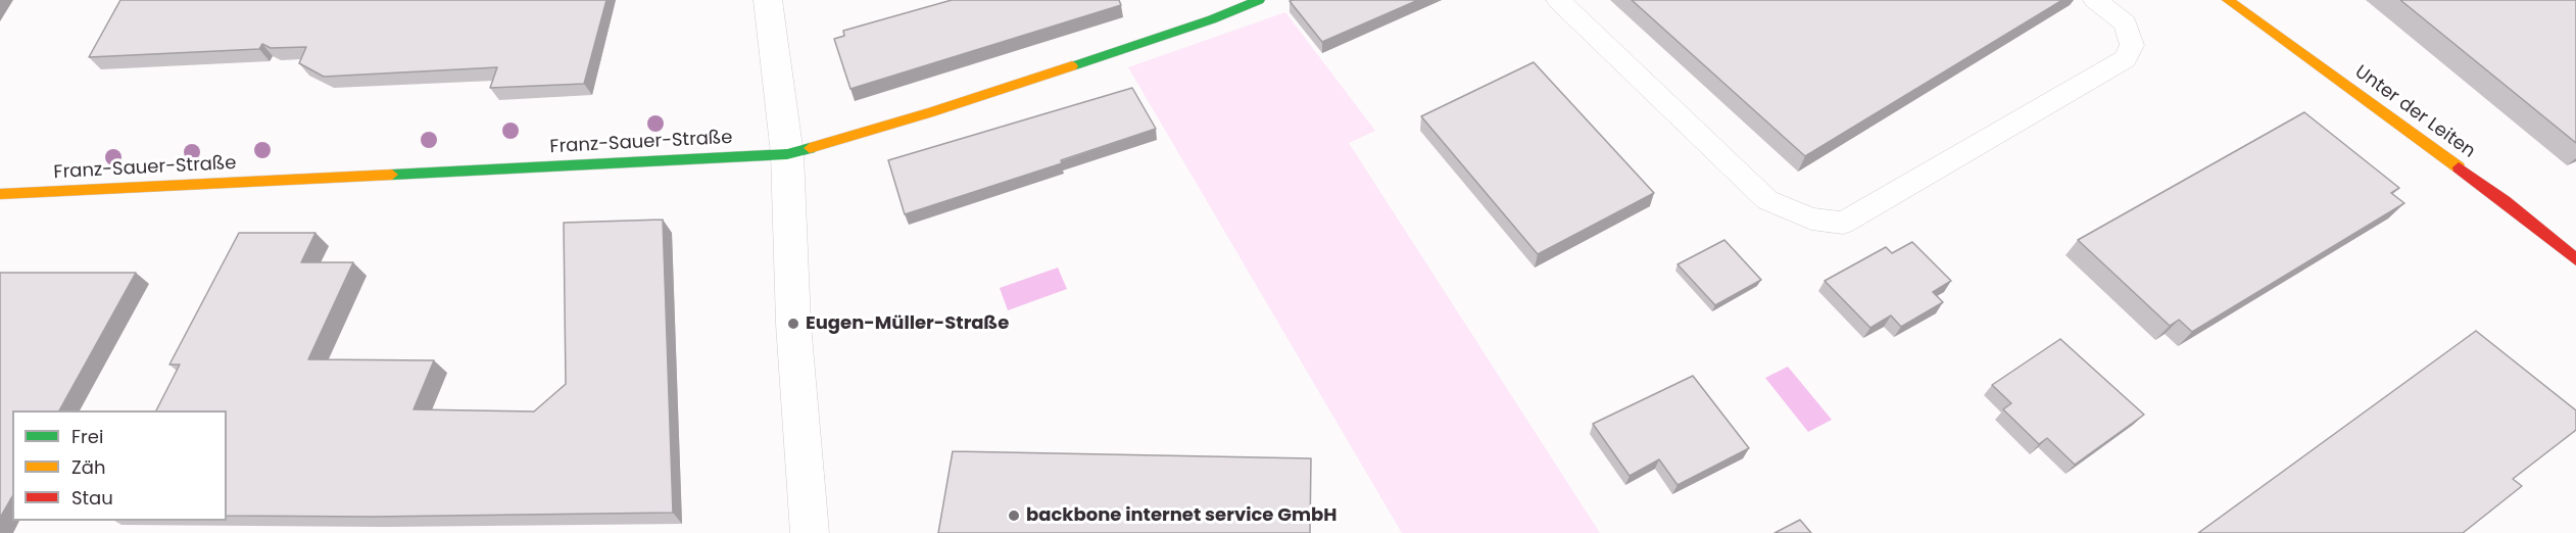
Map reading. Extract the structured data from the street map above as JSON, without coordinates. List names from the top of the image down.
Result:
{
  "streets": {
    "street": ["Unter der Leiten", "Franz-Sauer-Straße"]
  },
  "places": ["Eugen-Müller-Straße", "backbone internet service GmbH"],
  "legend": ["Frei", "Zäh", "Stau"]
}
